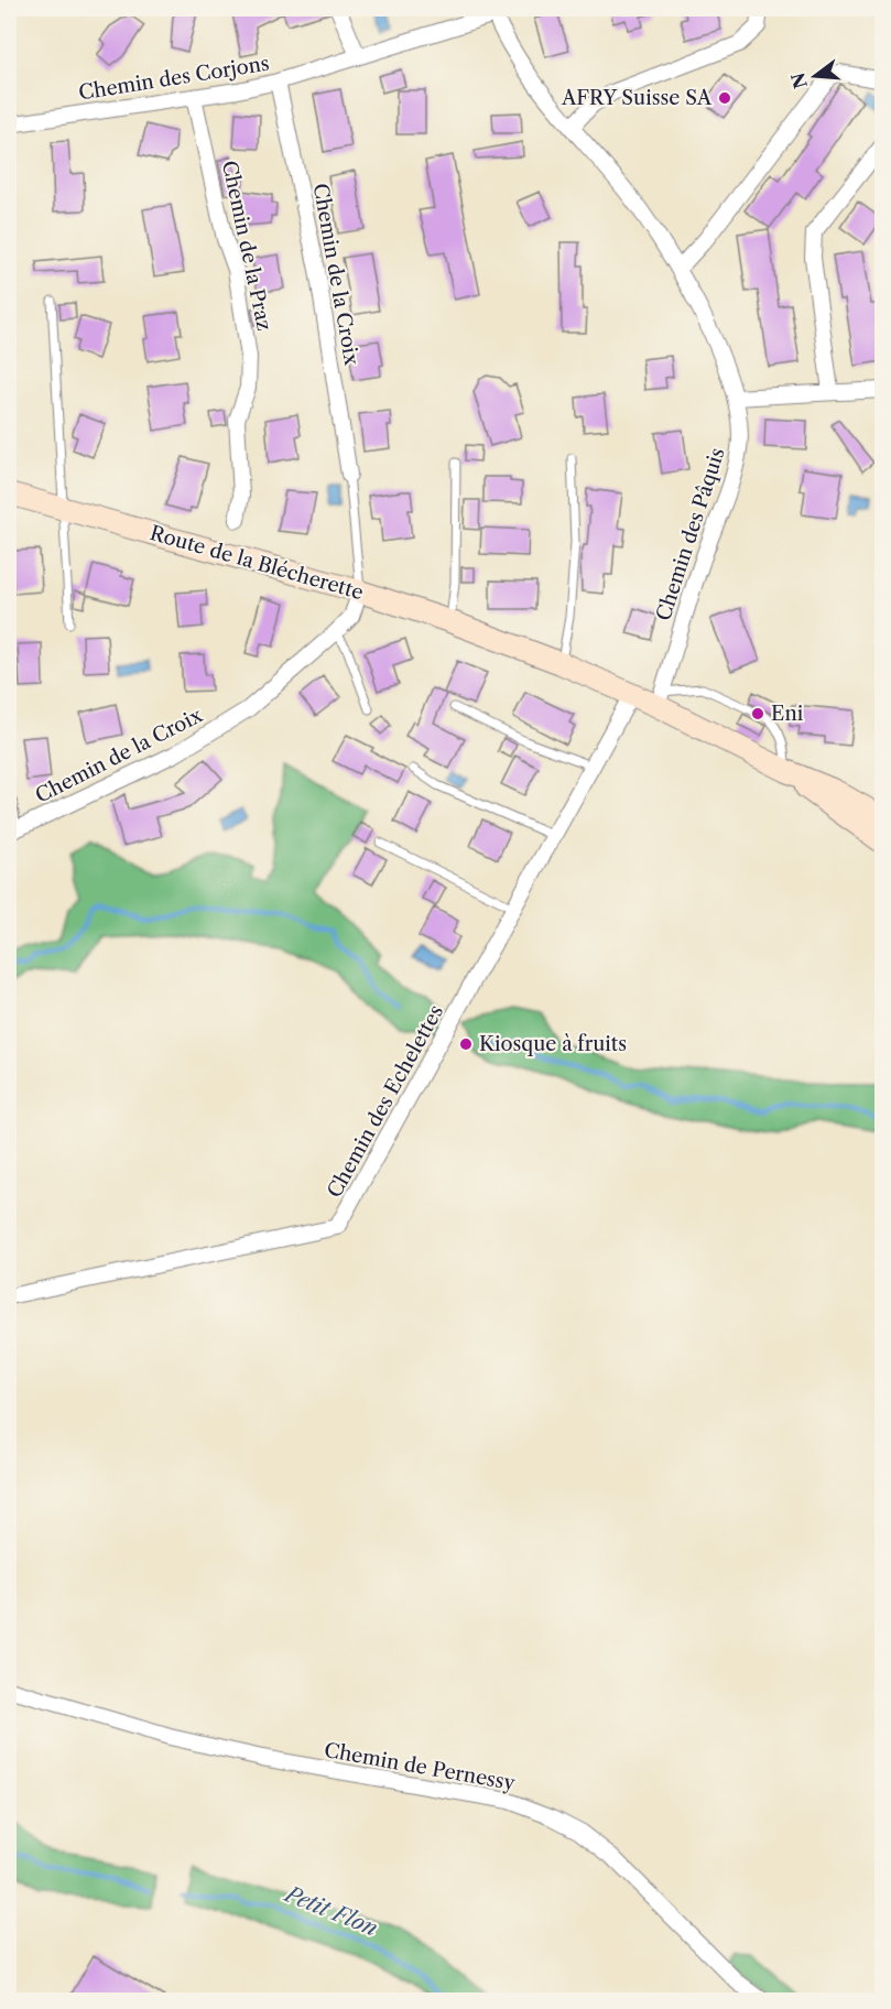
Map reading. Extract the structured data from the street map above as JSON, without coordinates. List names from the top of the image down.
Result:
{
  "streets": {
    "main road": ["Route de la Blécherette"],
    "street": [
      "Chemin des Corjons",
      "Chemin de la Praz",
      "Chemin de la Croix",
      "Chemin des Pâquis",
      "Chemin des Echelettes",
      "Chemin de Pernessy"
    ]
  },
  "crossings": [
    ["Chemin des Corjons", "Chemin de la Praz"],
    ["Chemin des Corjons", "Chemin de la Croix"],
    ["Chemin des Corjons", "Chemin des Pâquis"],
    ["Chemin de la Croix", "Route de la Blécherette"],
    ["Chemin des Pâquis", "Route de la Blécherette"],
    ["Route de la Blécherette", "Chemin des Echelettes"]
  ],
  "water": ["Petit Flon"],
  "places": ["AFRY Suisse SA", "Eni", "Kiosque à fruits"],
  "north": "left"
}
